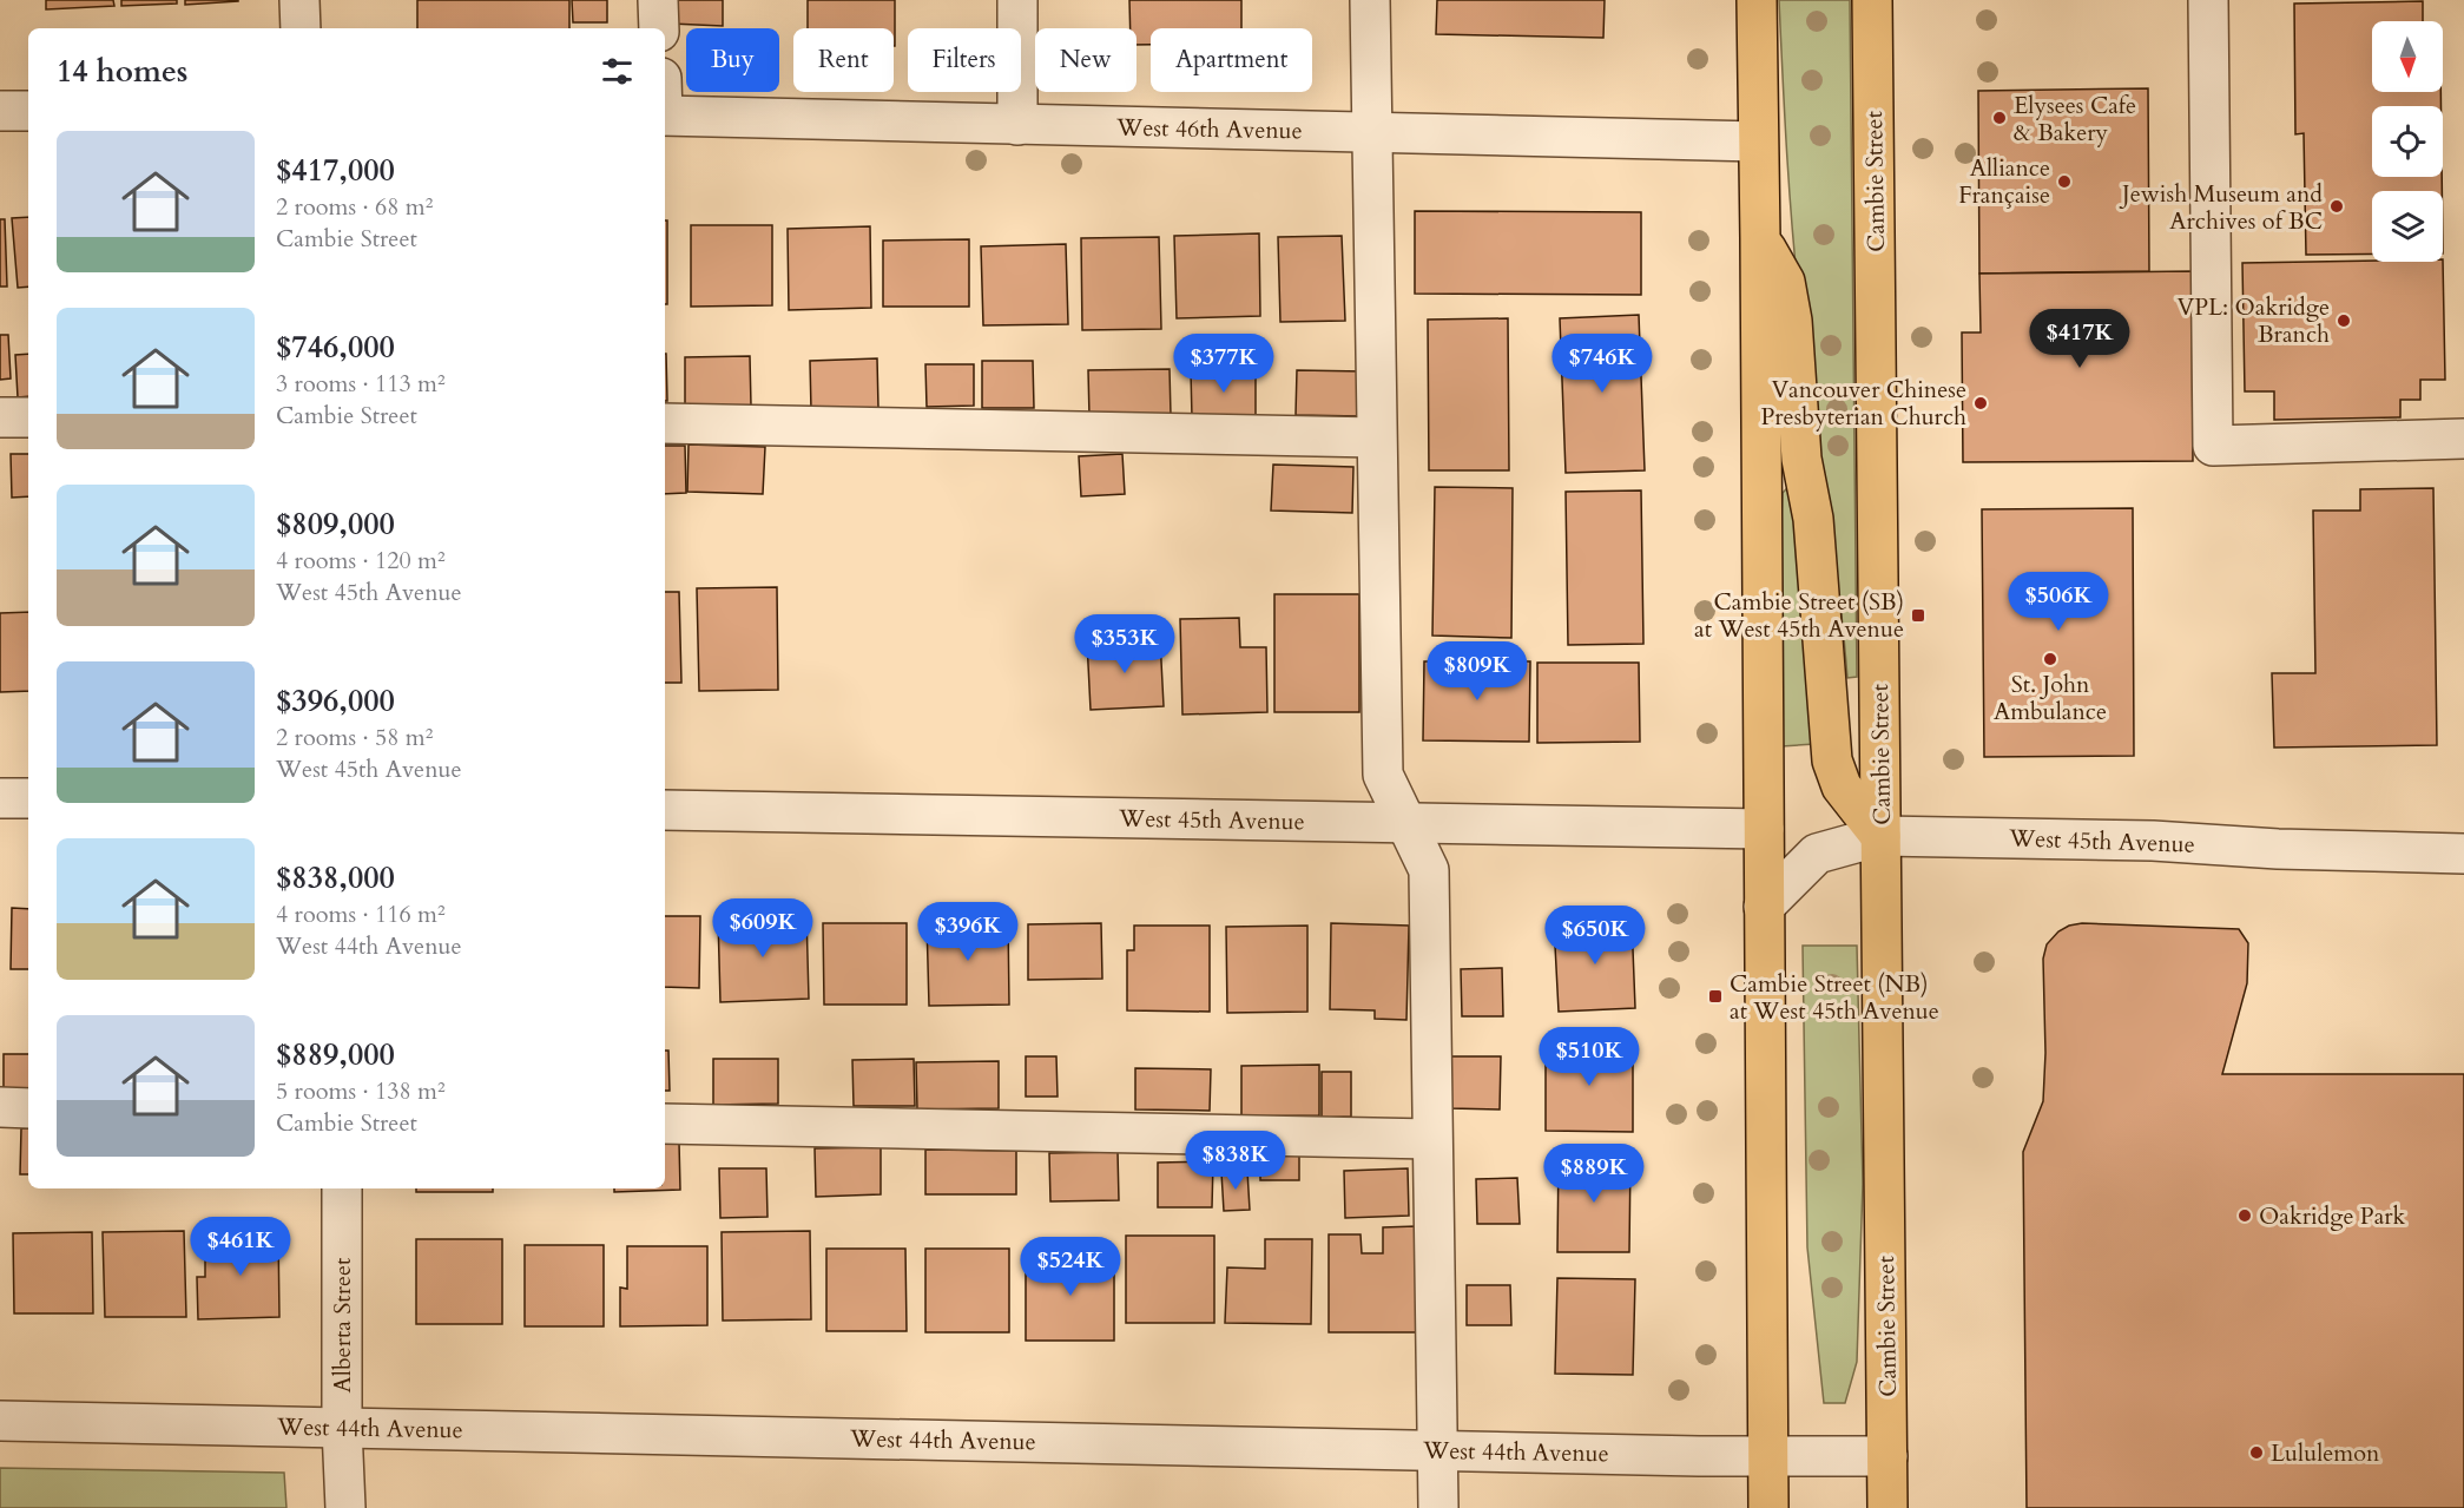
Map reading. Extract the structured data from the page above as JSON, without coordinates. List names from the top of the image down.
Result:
{
  "streets": {
    "main road": ["Cambie Street"],
    "street": [
      "West 46th Avenue",
      "West 45th Avenue",
      "Alberta Street",
      "West 44th Avenue"
    ]
  },
  "crossings": [
    ["Cambie Street", "West 45th Avenue"],
    ["Cambie Street", "West 44th Avenue"],
    ["Alberta Street", "West 44th Avenue"]
  ],
  "places": {
    "other": [
      "Elysees Cafe & Bakery",
      "Alliance Française",
      "Jewish Museum and Archives of BC",
      "VPL: Oakridge Branch",
      "Vancouver Chinese Presbyterian Church",
      "St. John Ambulance",
      "Oakridge Park",
      "Lululemon"
    ],
    "transit": ["Cambie Street (SB) at West 45th Avenue", "Cambie Street (NB) at West 45th Avenue"]
  },
  "north": "bottom",
  "page": {
    "chip": [
      "Buy",
      "Rent",
      "Filters",
      "New",
      "Apartment"
    ],
    "heading": "14 homes",
    "list": [
      {
        "name": "$417,000",
        "note": "2 rooms · 68 m² · Cambie Street"
      },
      {
        "name": "$746,000",
        "note": "3 rooms · 113 m² · Cambie Street"
      },
      {
        "name": "$809,000",
        "note": "4 rooms · 120 m² · West 45th Avenue"
      },
      {
        "name": "$396,000",
        "note": "2 rooms · 58 m² · West 45th Avenue"
      },
      {
        "name": "$838,000",
        "note": "4 rooms · 116 m² · West 44th Avenue"
      },
      {
        "name": "$889,000",
        "note": "5 rooms · 138 m² · Cambie Street"
      }
    ],
    "price": [
      "$417K",
      "$377K",
      "$746K",
      "$506K",
      "$353K",
      "$809K",
      "$609K",
      "$396K",
      "$650K",
      "$510K",
      "$838K",
      "$889K",
      "$461K",
      "$524K"
    ]
  }
}
